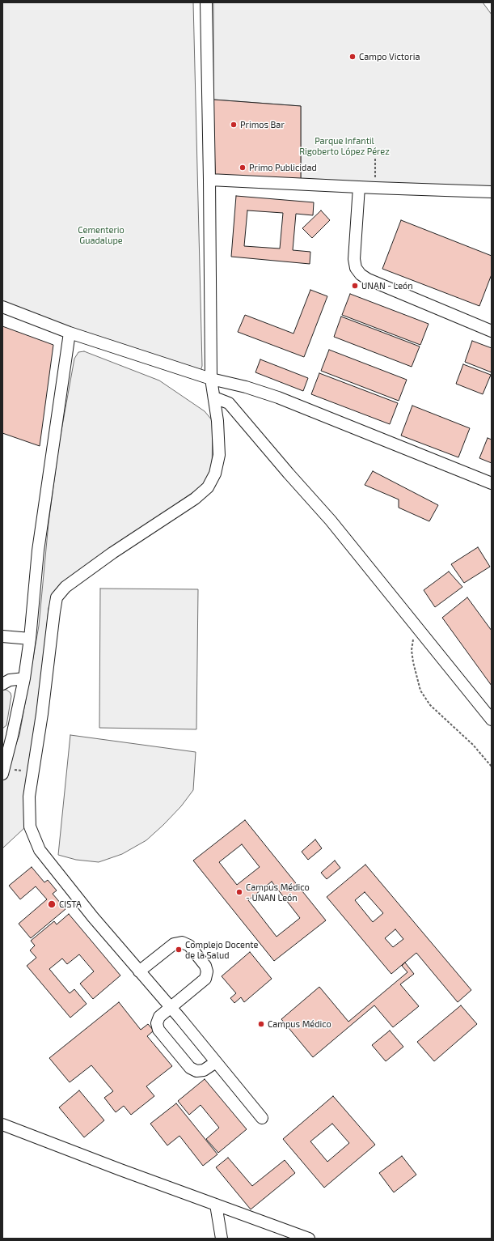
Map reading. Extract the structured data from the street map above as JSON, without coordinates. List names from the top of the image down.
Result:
{
  "parks": ["Parque Infantil Rigoberto López Pérez", "Cementerio Guadalupe"],
  "places": [
    "Campo Victoria",
    "Primos Bar",
    "Primo Publicidad",
    "UNAN - León",
    "Campus Médico - UNAN León",
    "CISTA",
    "Complejo Docente de la Salud",
    "Campus Médico"
  ]
}
